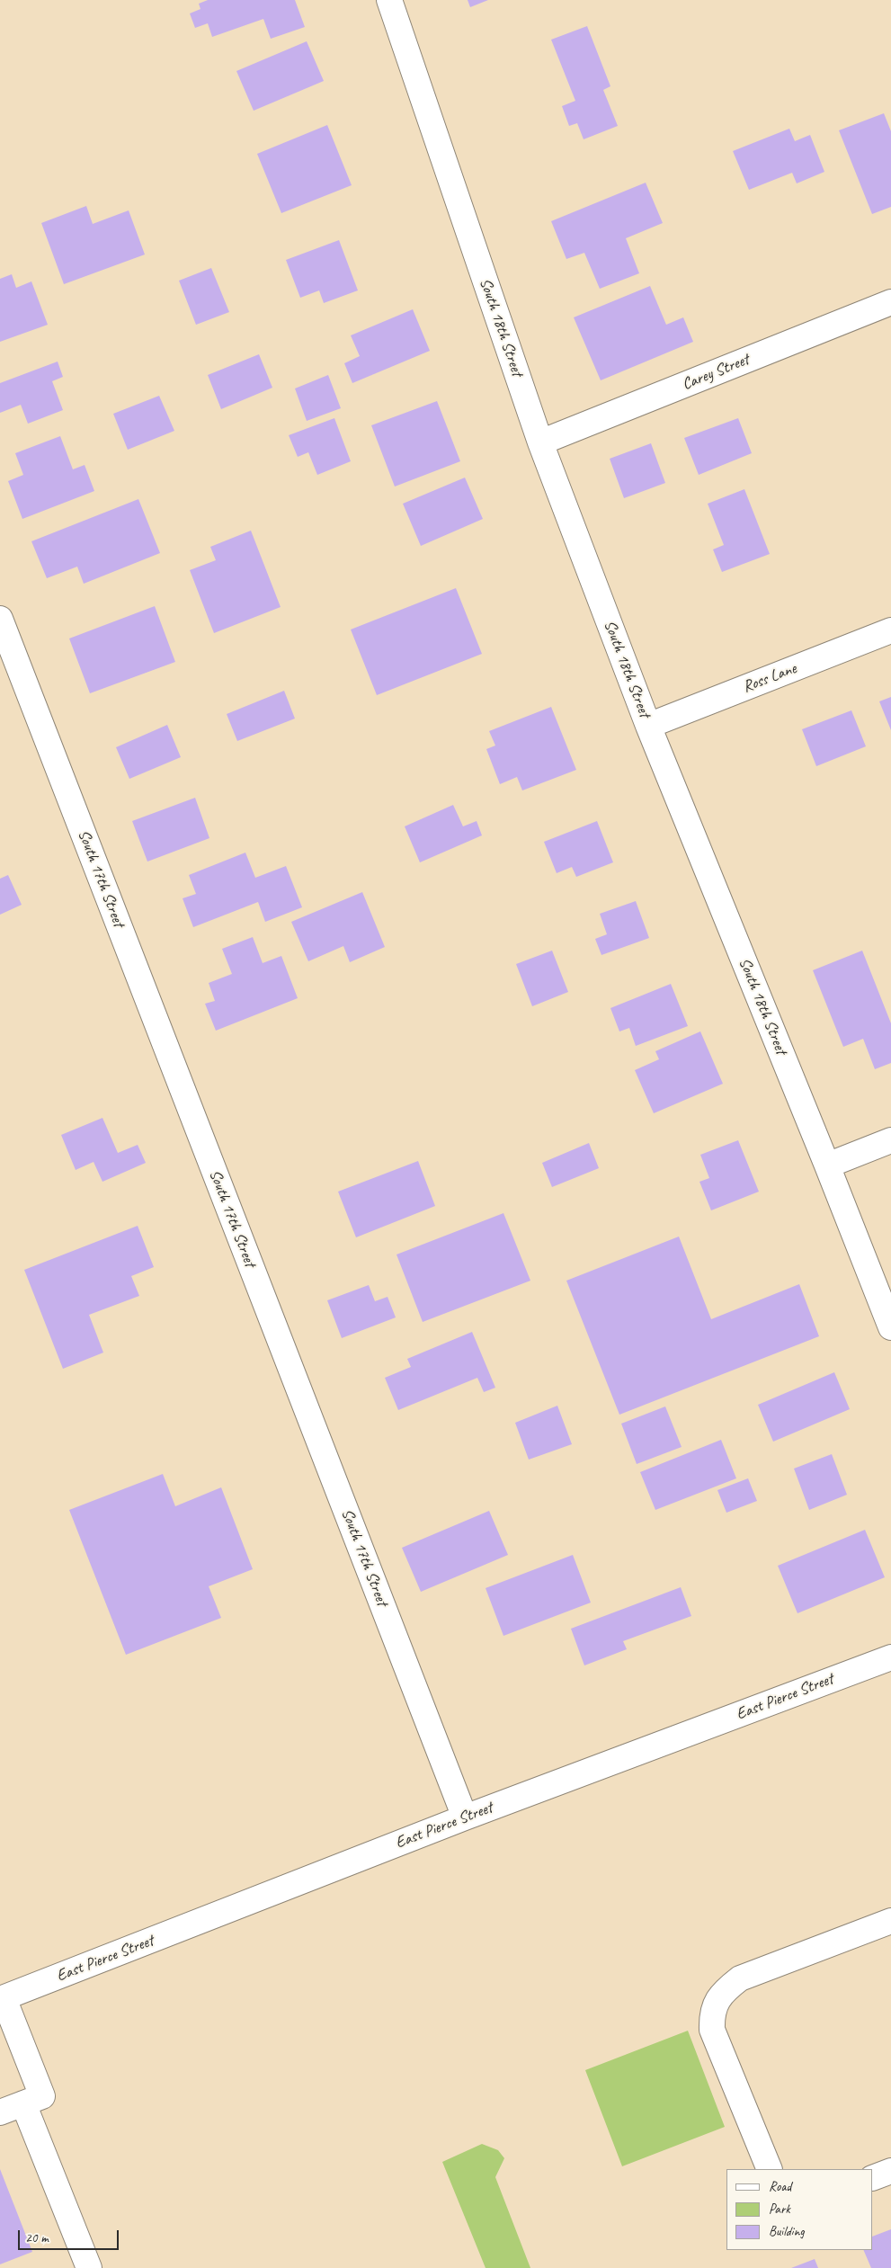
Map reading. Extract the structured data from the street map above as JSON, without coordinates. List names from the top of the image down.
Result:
{
  "streets": {
    "street": [
      "South 18th Street",
      "Carey Street",
      "Ross Lane",
      "South 17th Street",
      "East Pierce Street"
    ]
  },
  "crossings": [
    ["South 18th Street", "Carey Street"],
    ["South 18th Street", "Ross Lane"],
    ["South 17th Street", "East Pierce Street"]
  ],
  "legend": ["Road", "Park", "Building"],
  "scale_bar": "20 m"
}
